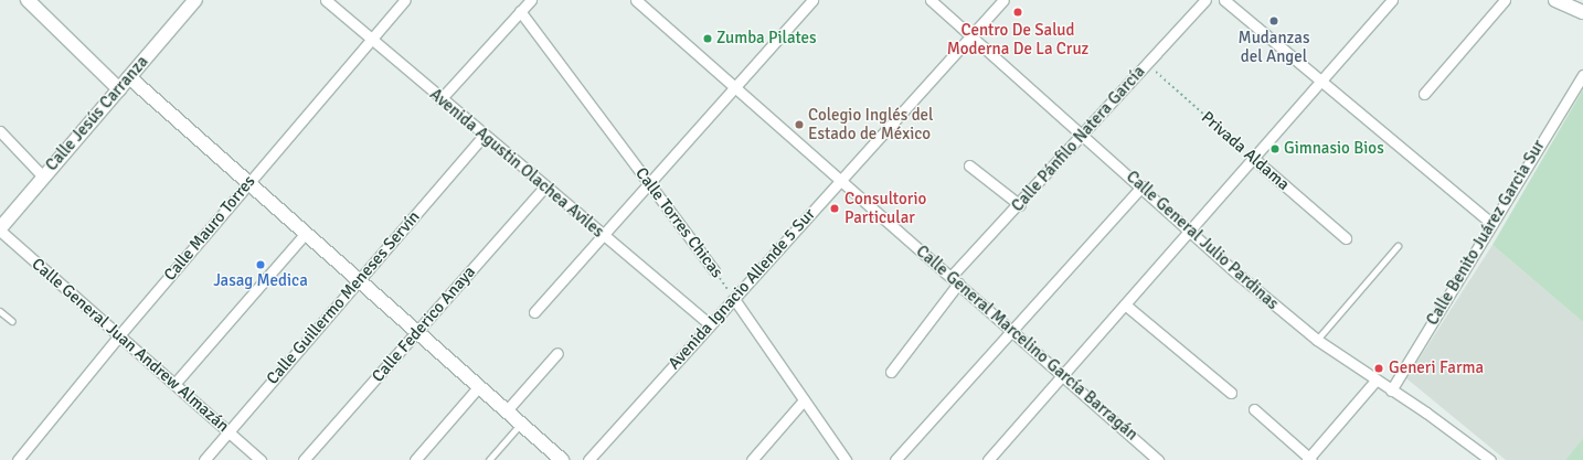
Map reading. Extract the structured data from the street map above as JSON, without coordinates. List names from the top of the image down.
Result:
{
  "streets": {
    "street": [
      "Calle Jesús Carranza",
      "Calle Pánfilo Natera García",
      "Privada Aldama",
      "Avenida Agustin Olachea Aviles",
      "Calle Torres Chicas",
      "Calle Mauro Torres",
      "Calle Benito Juárez Garcia Sur",
      "Calle General Julio Pardinas",
      "Avenida Ignacio Allende 5 Sur",
      "Calle Guillermo Meneses Servín",
      "Calle Federico Anaya",
      "Calle General Marcelino García Barragán",
      "Calle General Juan Andrew Almazán"
    ]
  },
  "crossings": [
    ["Calle Jesús Carranza", "Calle General Juan Andrew Almazán"],
    ["Calle Pánfilo Natera García", "Privada Aldama"],
    ["Calle Pánfilo Natera García", "Calle General Julio Pardinas"],
    ["Calle Pánfilo Natera García", "Calle General Marcelino García Barragán"],
    ["Avenida Agustin Olachea Aviles", "Calle Mauro Torres"],
    ["Avenida Agustin Olachea Aviles", "Avenida Ignacio Allende 5 Sur"],
    ["Avenida Agustin Olachea Aviles", "Calle Guillermo Meneses Servín"],
    ["Avenida Agustin Olachea Aviles", "Calle Federico Anaya"],
    ["Calle Torres Chicas", "Avenida Ignacio Allende 5 Sur"],
    ["Calle Mauro Torres", "Calle General Juan Andrew Almazán"],
    ["Calle Benito Juárez Garcia Sur", "Calle General Julio Pardinas"],
    ["Calle General Julio Pardinas", "Avenida Ignacio Allende 5 Sur"],
    ["Avenida Ignacio Allende 5 Sur", "Calle General Marcelino García Barragán"],
    ["Calle Guillermo Meneses Servín", "Calle General Juan Andrew Almazán"]
  ],
  "places": [
    "Centro De Salud Moderna De La Cruz",
    "Mudanzas del Angel",
    "Zumba Pilates",
    "Colegio Inglés del Estado de México",
    "Gimnasio Bios",
    "Consultorio Particular",
    "Jasag Medica",
    "Generi Farma"
  ]
}
